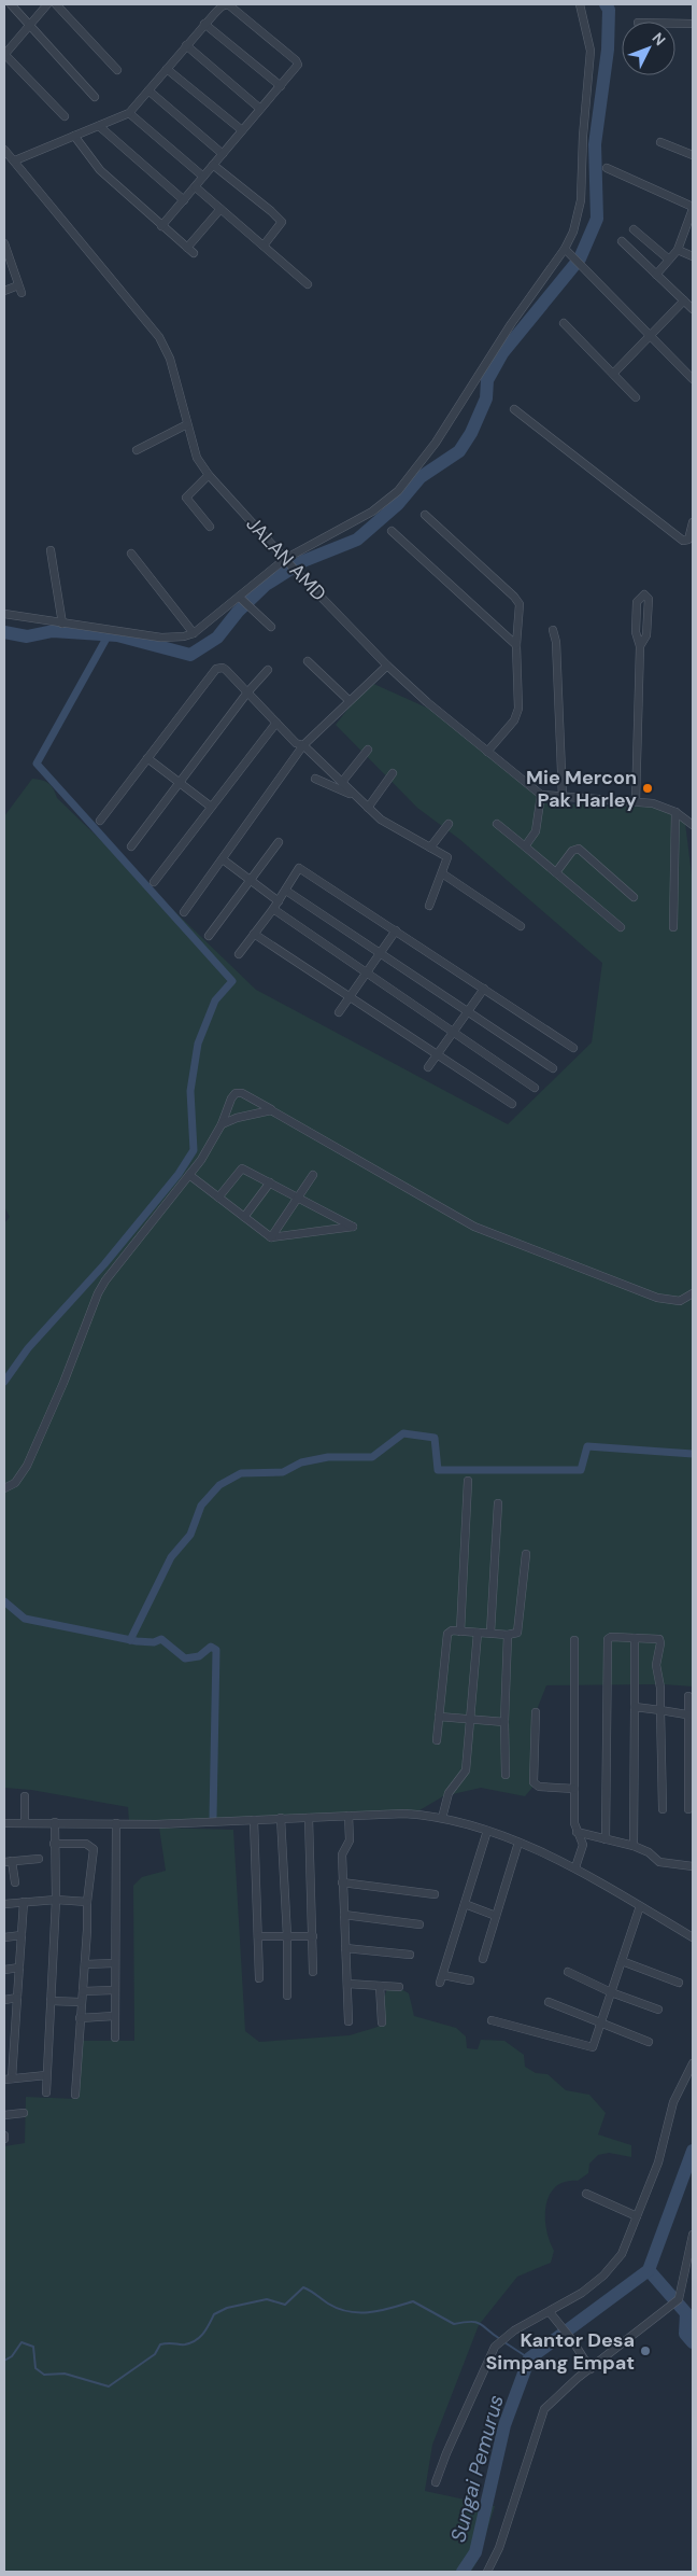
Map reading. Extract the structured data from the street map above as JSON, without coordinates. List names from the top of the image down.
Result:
{
  "streets": {
    "street": ["JALAN AMD"]
  },
  "water": ["Sungai Pemurus"],
  "places": ["Mie Mercon Pak Harley", "Kantor Desa Simpang Empat"],
  "north": "top right"
}
